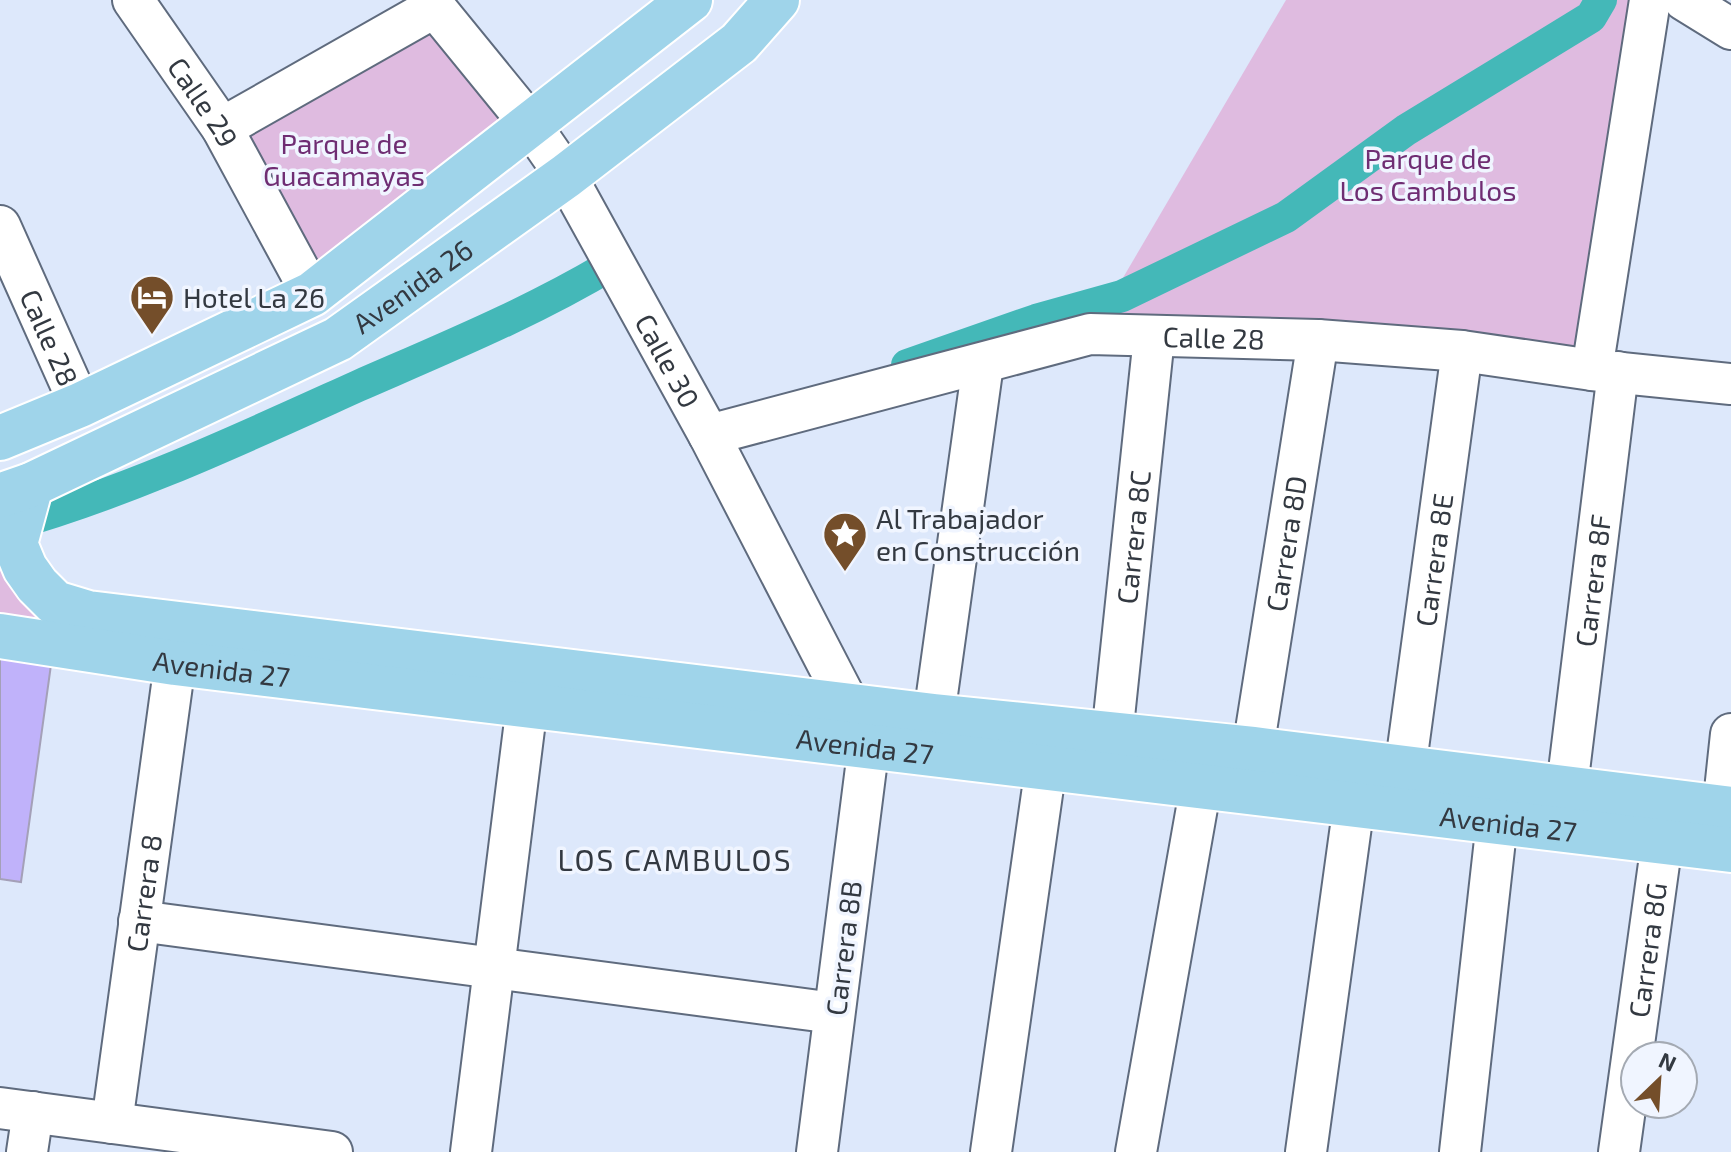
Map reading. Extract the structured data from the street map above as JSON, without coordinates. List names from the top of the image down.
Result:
{
  "streets": {
    "main road": ["Avenida 26", "Avenida 27"],
    "street": [
      "Calle 29",
      "Calle 28",
      "Calle 30",
      "Carrera 8C",
      "Carrera 8D",
      "Carrera 8E",
      "Carrera 8F",
      "Carrera 8",
      "Carrera 8B",
      "Carrera 8G"
    ]
  },
  "crossings": [
    ["Calle 29", "Avenida 26"],
    ["Avenida 26", "Calle 28"],
    ["Avenida 26", "Calle 30"],
    ["Avenida 26", "Avenida 27"],
    ["Calle 28", "Calle 30"],
    ["Calle 28", "Carrera 8C"],
    ["Calle 28", "Carrera 8D"],
    ["Calle 28", "Carrera 8E"],
    ["Calle 28", "Carrera 8F"],
    ["Calle 30", "Avenida 27"],
    ["Calle 30", "Carrera 8B"],
    ["Carrera 8C", "Avenida 27"],
    ["Carrera 8D", "Avenida 27"],
    ["Carrera 8E", "Avenida 27"],
    ["Carrera 8F", "Avenida 27"],
    ["Avenida 27", "Carrera 8"],
    ["Avenida 27", "Carrera 8B"],
    ["Avenida 27", "Carrera 8G"]
  ],
  "districts": ["LOS CAMBULOS"],
  "parks": ["Parque de Guacamayas", "Parque de Los Cambulos"],
  "places": {
    "hotel": ["Hotel La 26"],
    "place": ["Al Trabajador en Construcción"]
  },
  "north": "top right"
}
